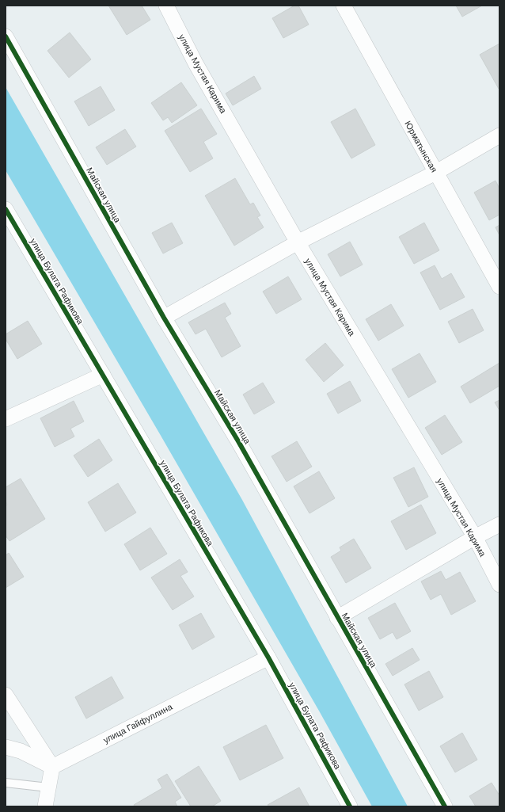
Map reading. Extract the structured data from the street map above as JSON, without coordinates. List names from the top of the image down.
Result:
{
  "streets": {
    "street": [
      "улица Мустая Карима",
      "Юрматынская",
      "Майская улица",
      "улица Булата Рафикова",
      "улица Гайфуллина"
    ]
  },
  "crossings": [
    ["улица Булата Рафикова", "улица Гайфуллина"]
  ]
}
